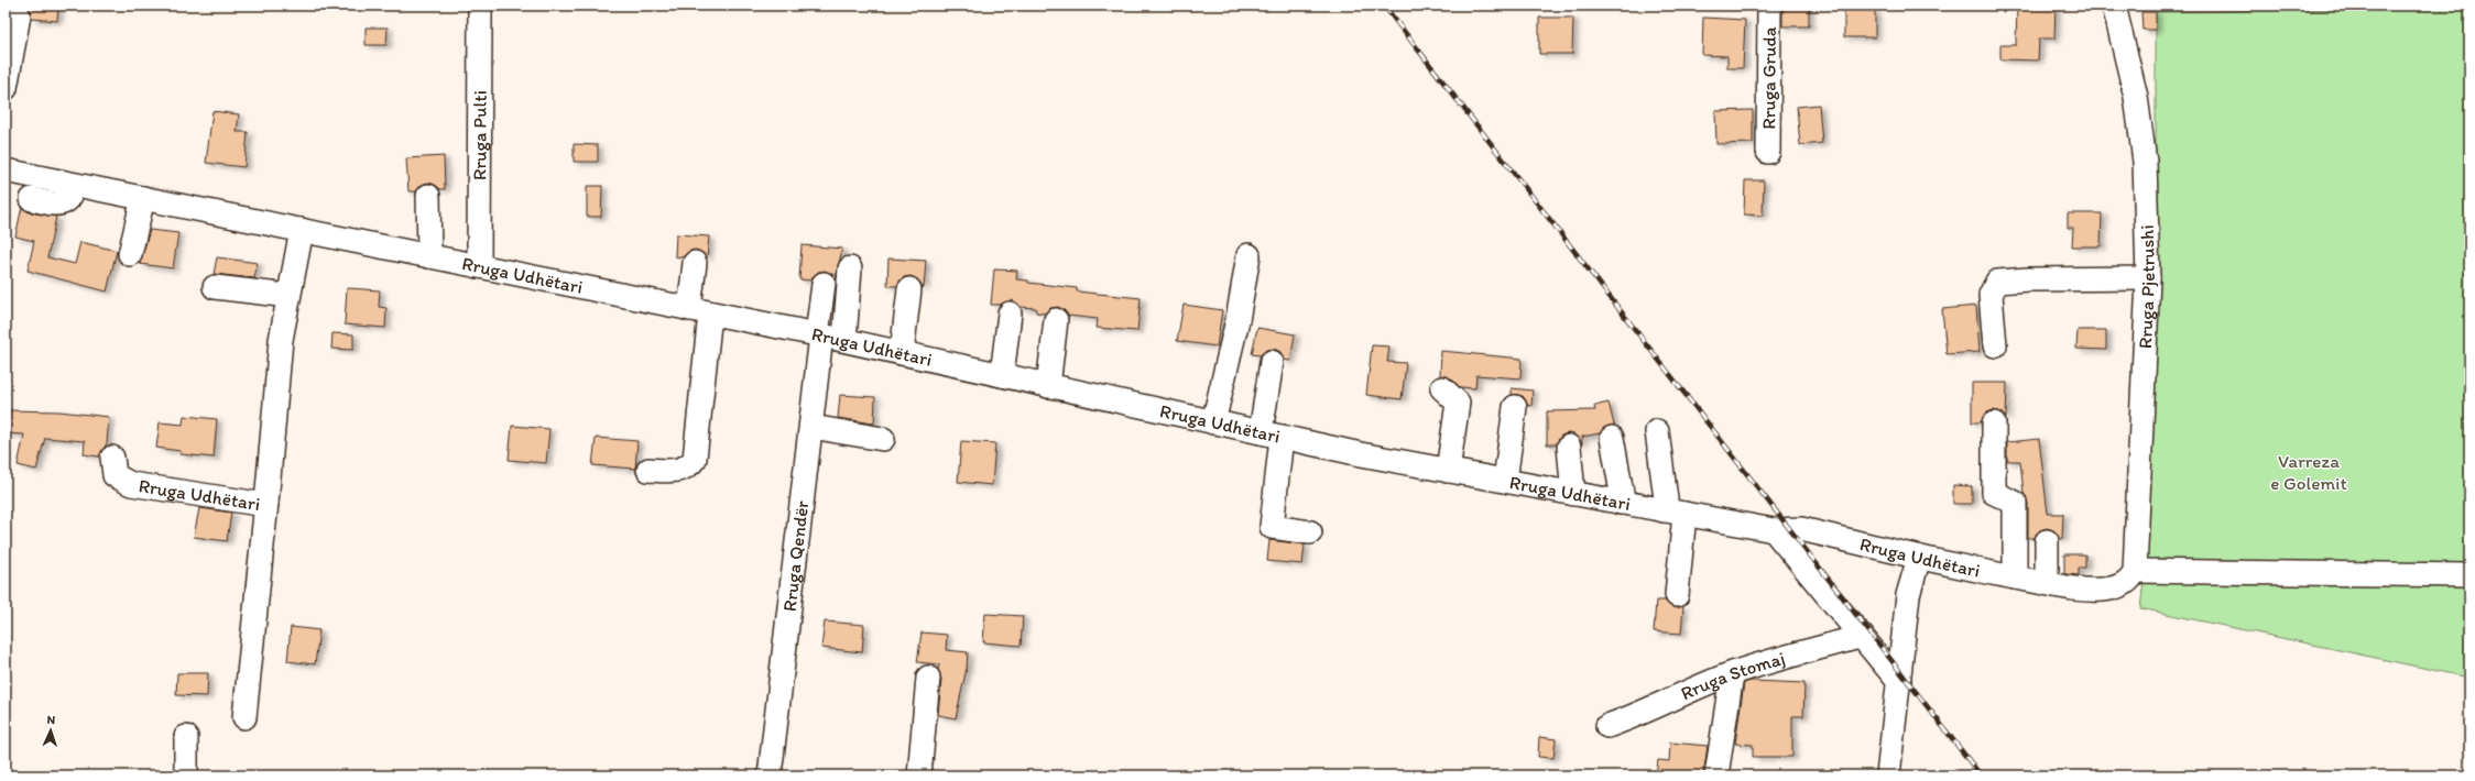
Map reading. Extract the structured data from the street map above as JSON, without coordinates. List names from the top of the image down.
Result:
{
  "streets": {
    "street": [
      "Rruga Gruda",
      "Rruga Pulti",
      "Rruga Udhëtari",
      "Rruga Pjetrushi",
      "Rruga Qendër",
      "Rruga Stomaj"
    ]
  },
  "crossings": [
    ["Rruga Pulti", "Rruga Udhëtari"],
    ["Rruga Udhëtari", "Rruga Pjetrushi"],
    ["Rruga Udhëtari", "Rruga Qendër"]
  ],
  "parks": ["Varreza e Golemit"],
  "north": "top"
}
